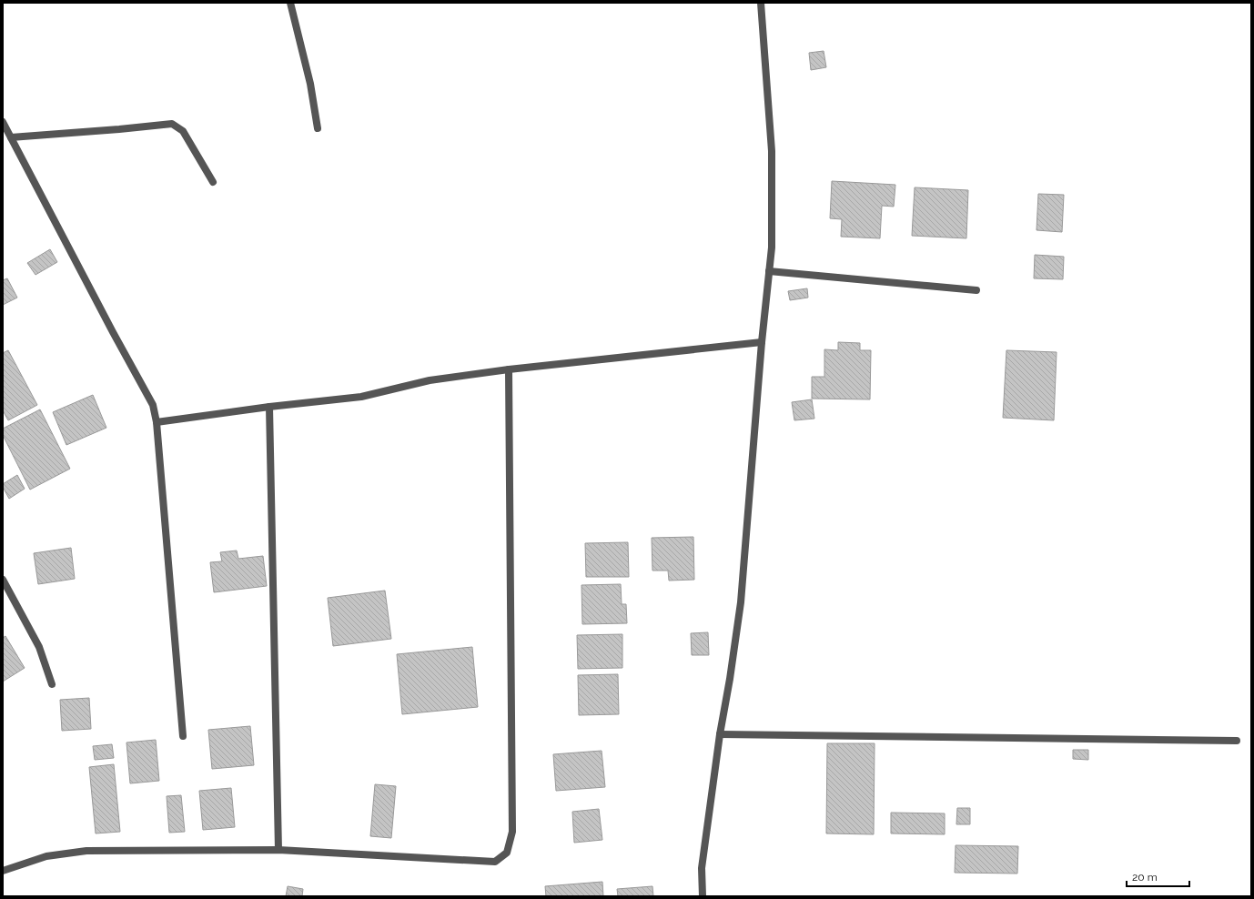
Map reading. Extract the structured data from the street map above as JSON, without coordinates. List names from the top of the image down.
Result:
{
  "scale_bar": "20 m"
}
